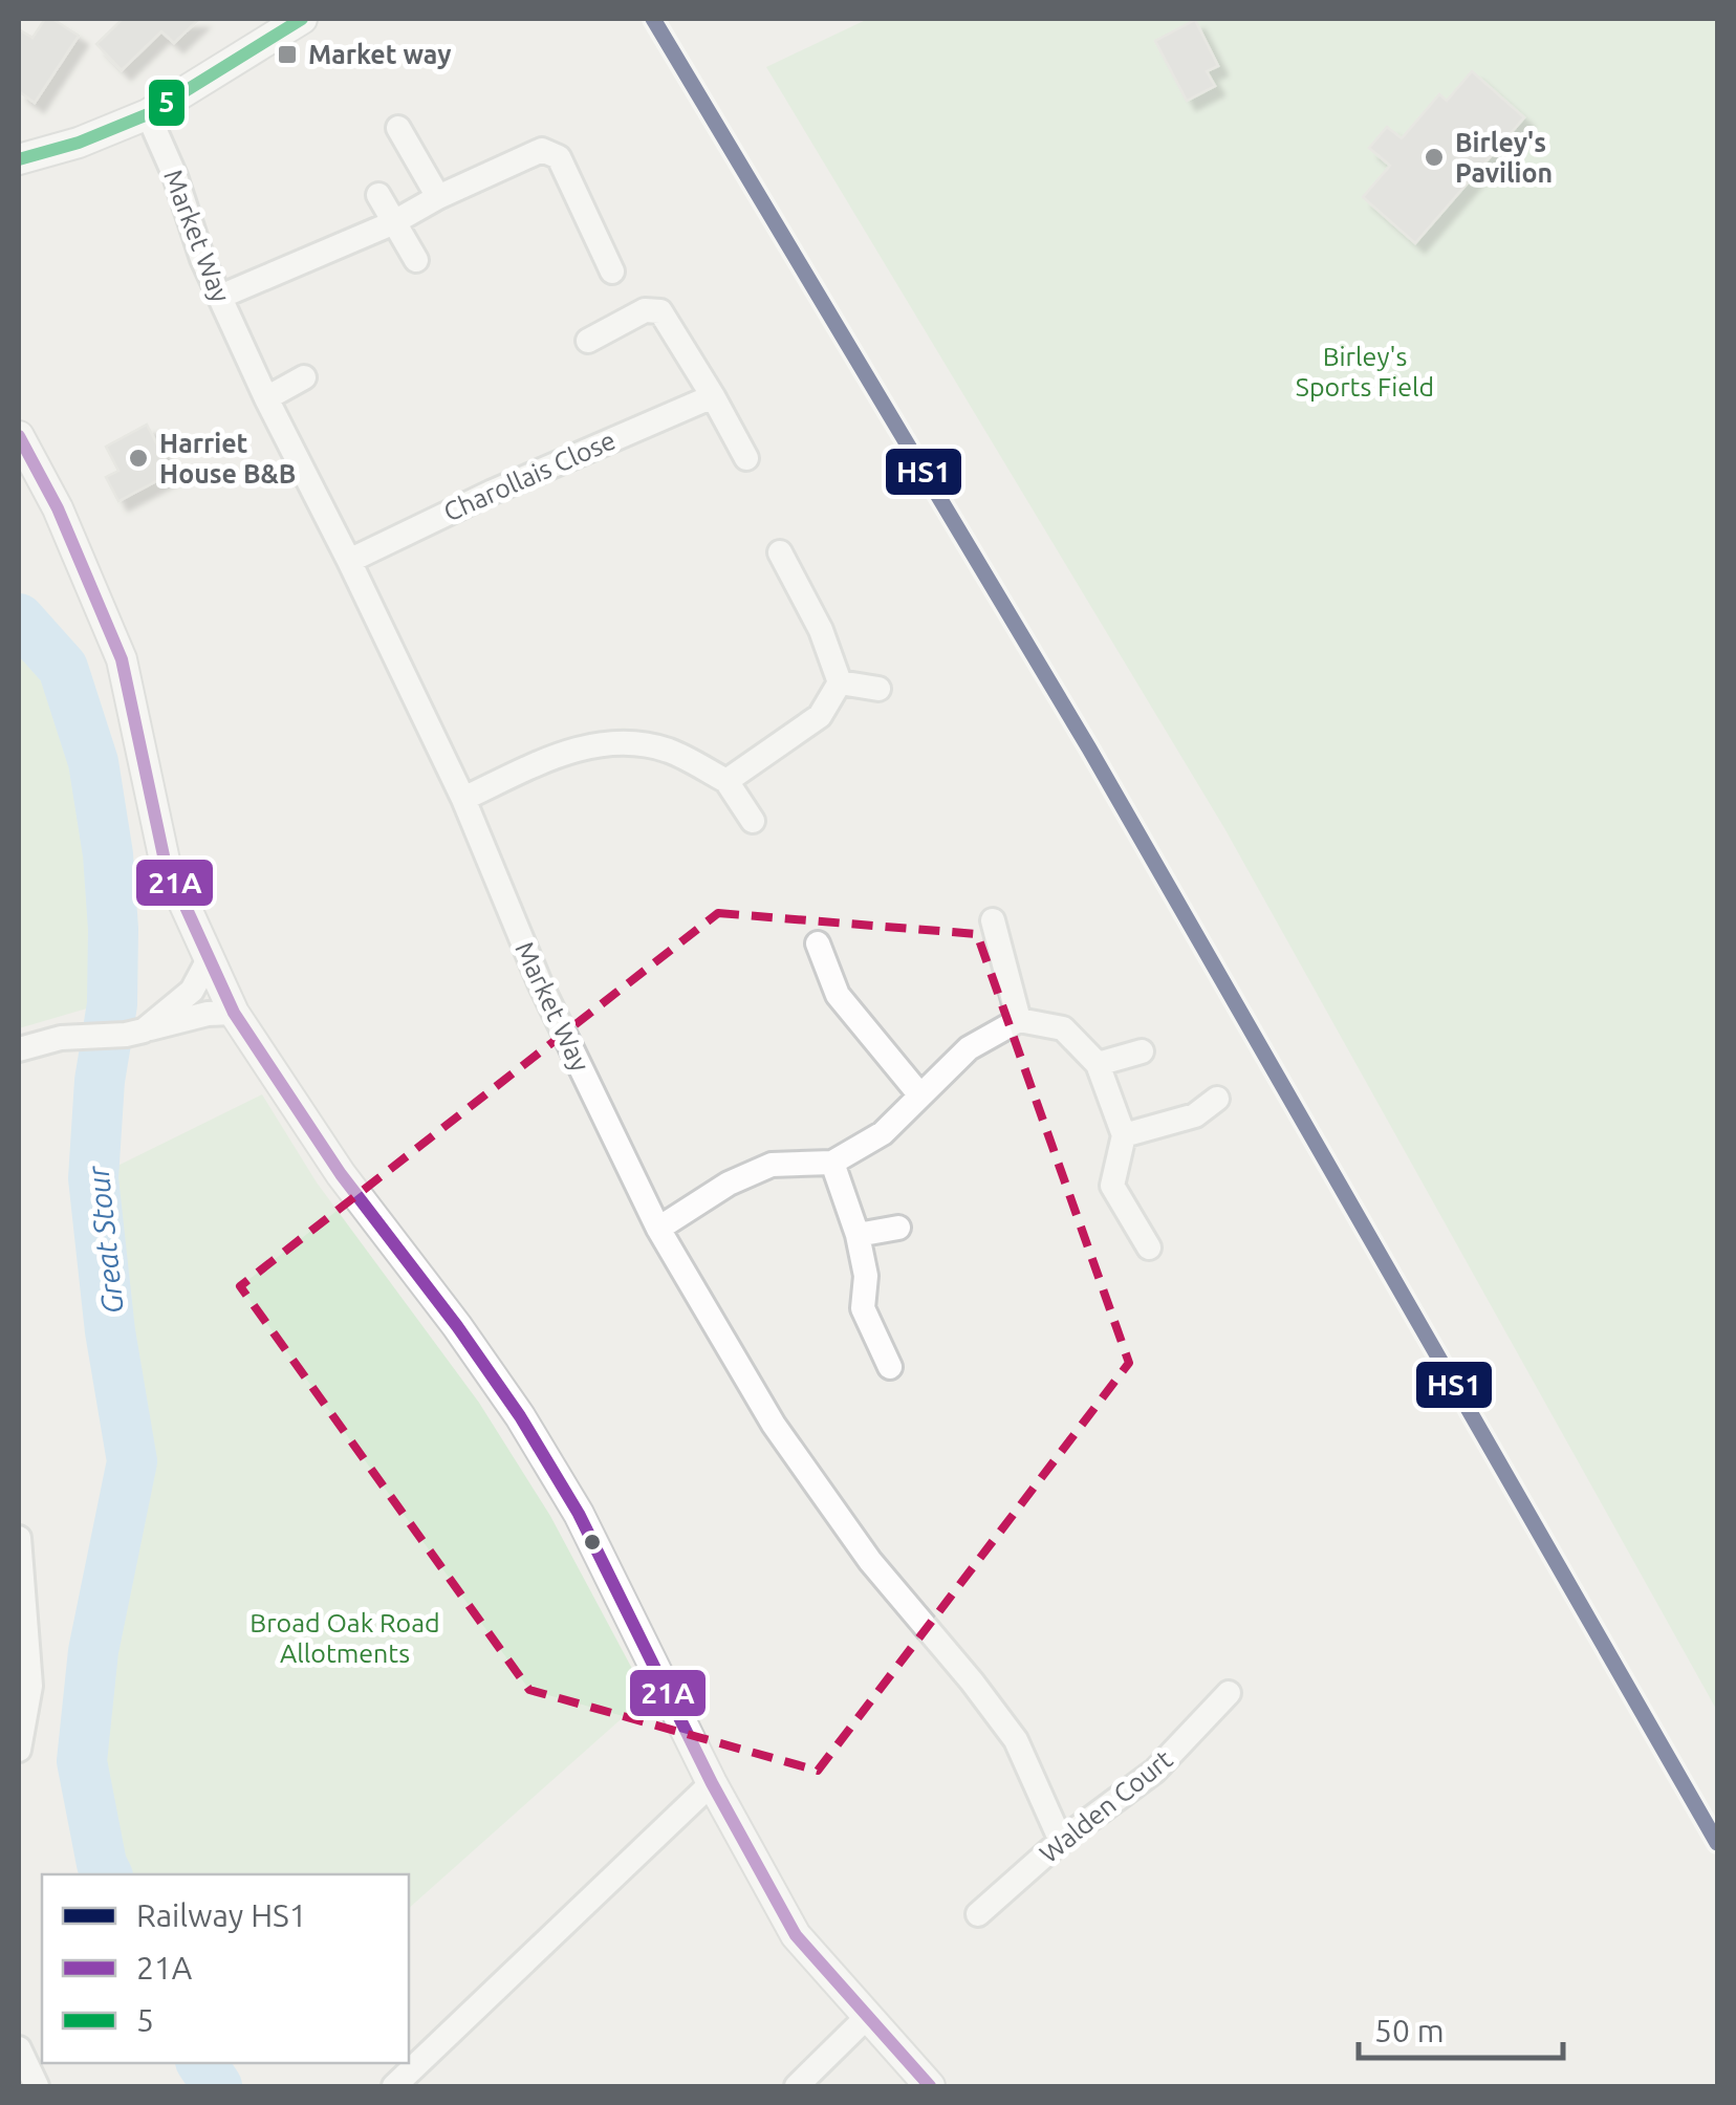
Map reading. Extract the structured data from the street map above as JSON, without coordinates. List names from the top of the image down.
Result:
{
  "streets": {
    "street": ["Market Way", "Charollais Close", "Walden Court"]
  },
  "crossings": [
    ["Market Way", "Charollais Close"],
    ["Market Way", "Walden Court"]
  ],
  "water": ["Great Stour"],
  "parks": ["Birley's Sports Field", "Broad Oak Road Allotments"],
  "places": {
    "transit": ["Market way"],
    "other": ["Birley's Pavilion", "Harriet House B&B"]
  },
  "lines": ["rail line HS1", "transit line 5", "transit line 21A"],
  "legend": ["Railway HS1", "21A", "5"],
  "scale_bar": "50 m"
}
